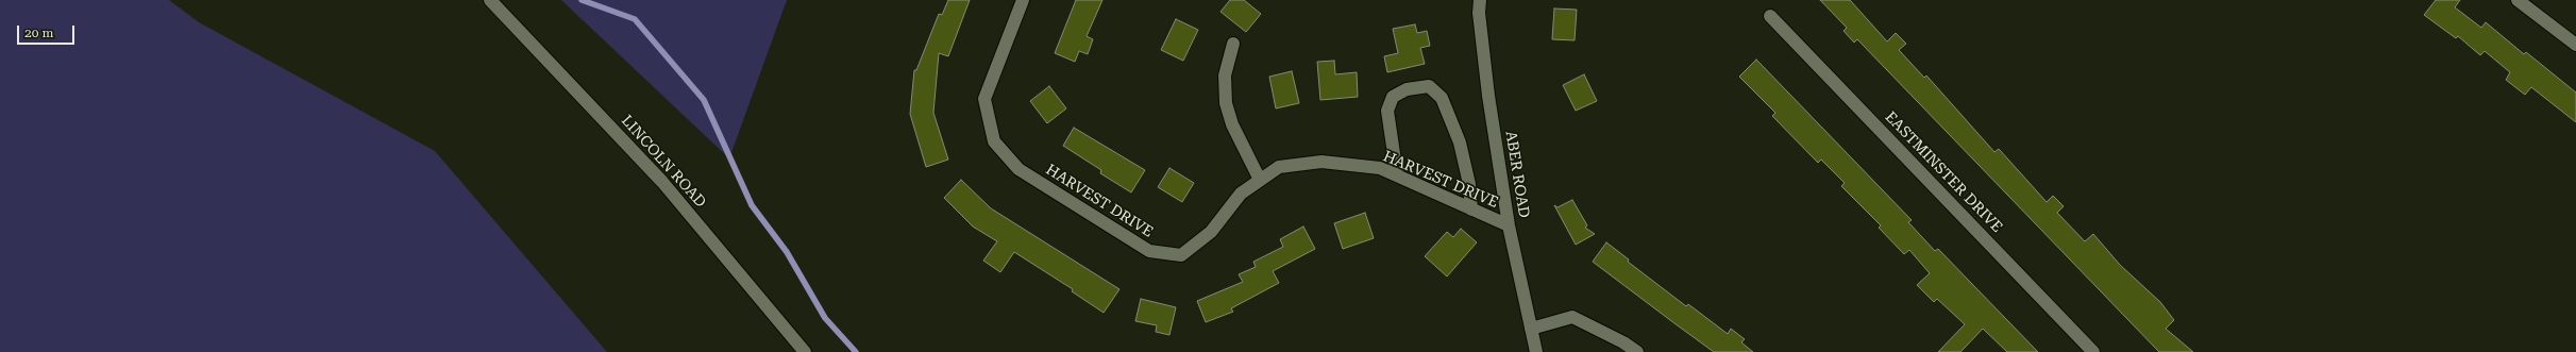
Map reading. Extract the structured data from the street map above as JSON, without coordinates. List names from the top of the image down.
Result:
{
  "streets": {
    "street": [
      "LINCOLN ROAD",
      "EASTMINSTER DRIVE",
      "ABER ROAD",
      "HARVEST DRIVE"
    ]
  },
  "crossings": [
    ["ABER ROAD", "HARVEST DRIVE"]
  ],
  "scale_bar": "20 m"
}
